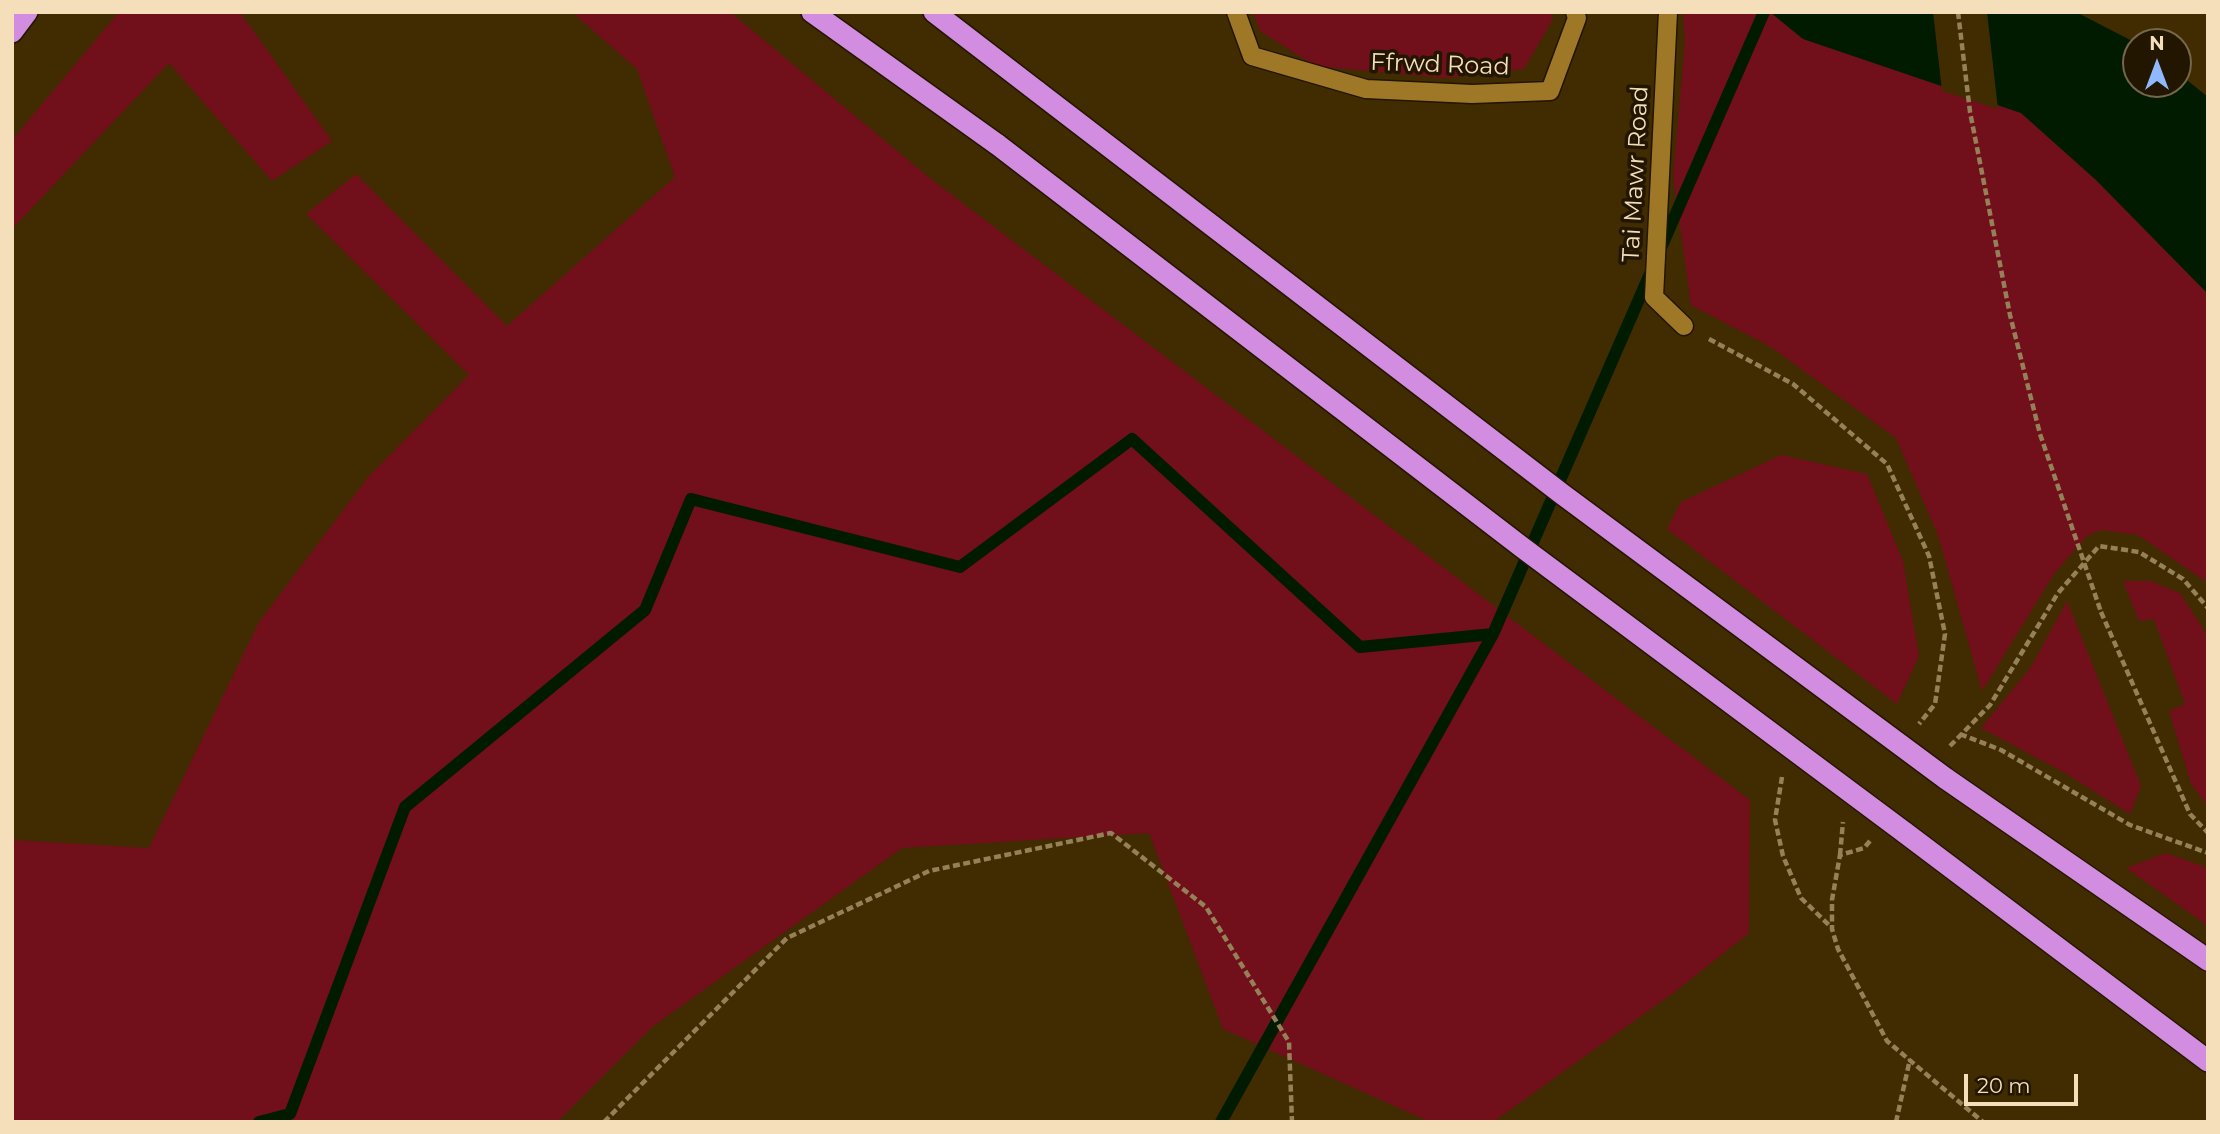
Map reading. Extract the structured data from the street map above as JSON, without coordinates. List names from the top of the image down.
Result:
{
  "streets": {
    "street": ["Ffrwd Road", "Tai Mawr Road"]
  },
  "scale_bar": "20 m",
  "north": "top"
}
